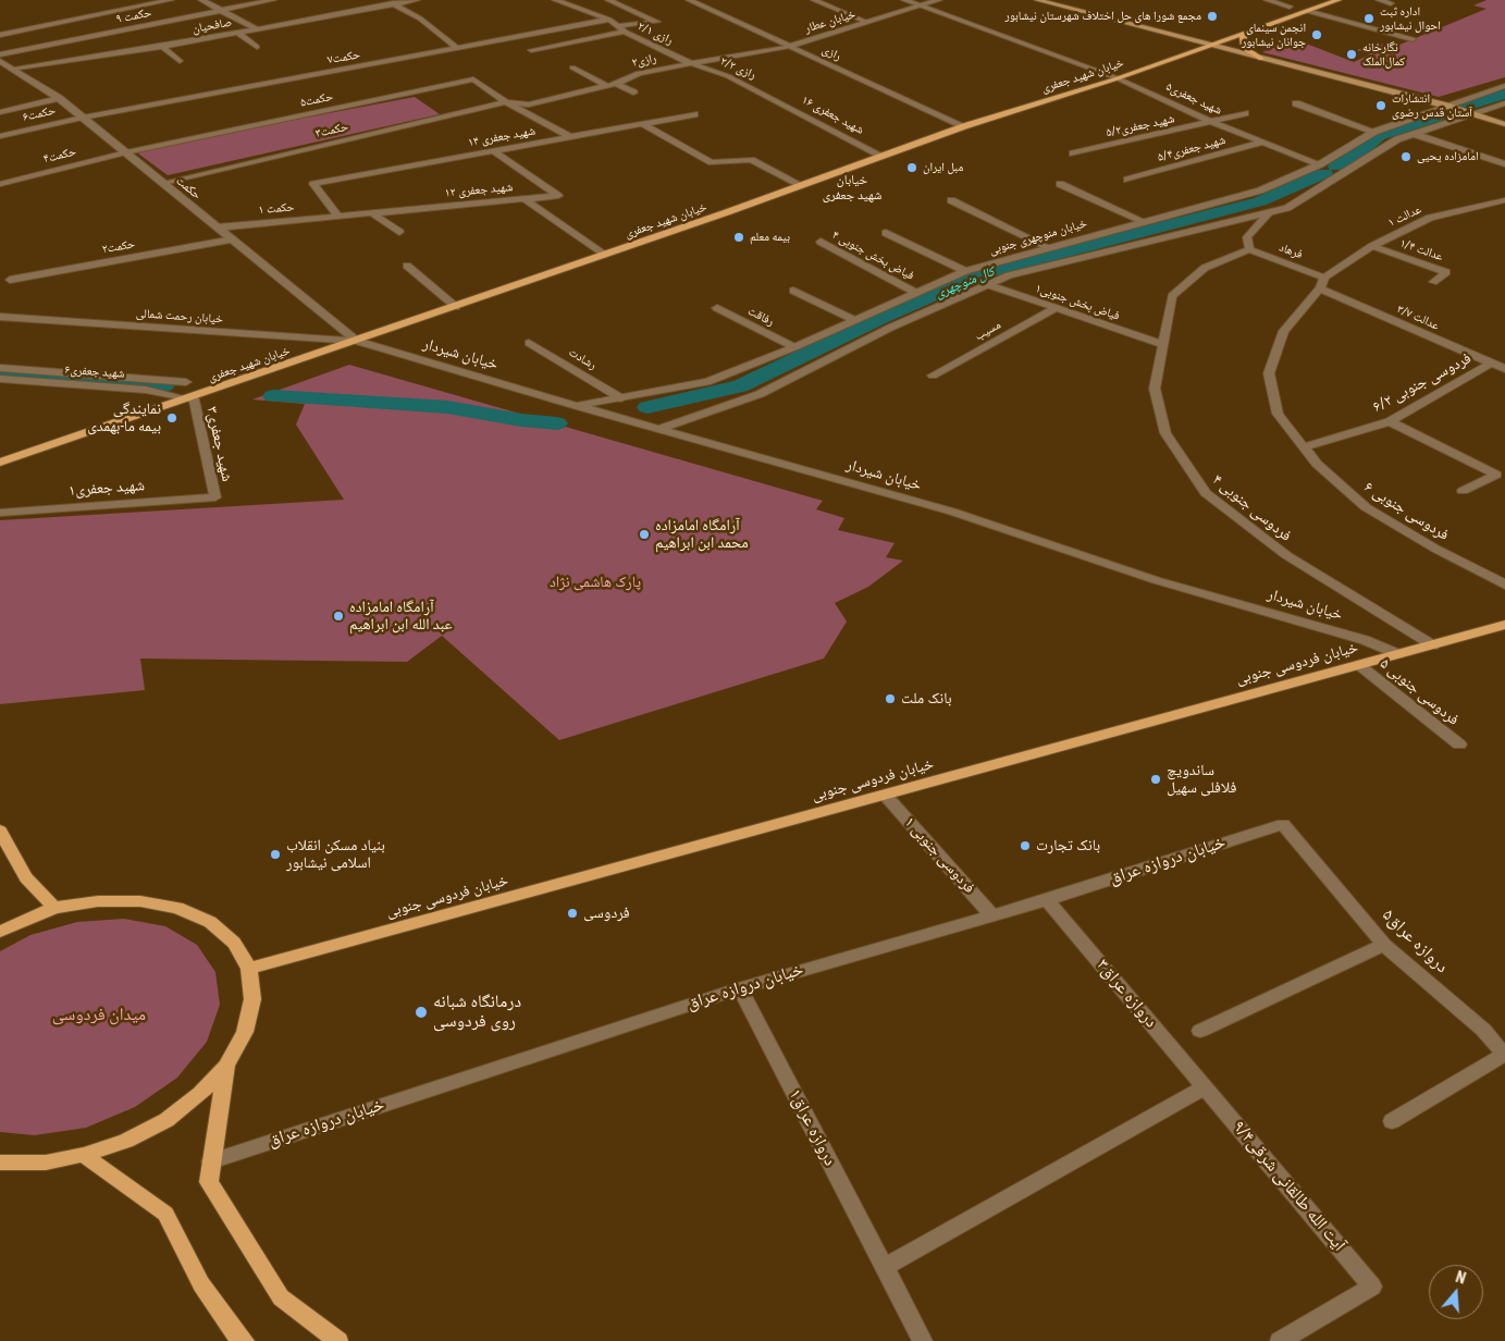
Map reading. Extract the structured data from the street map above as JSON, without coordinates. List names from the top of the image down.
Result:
{
  "streets": {
    "main road": ["خیابان شهید جعفری", "خیابان فردوسی جنوبی"],
    "street": [
      "حکمت ۹",
      "خیابان عطار",
      "صافحیان",
      "رازی ۲/۱",
      "رازی",
      "حکمت۷",
      "رازی۲",
      "رازی ۲/۲",
      "شهید جعفری۵",
      "حکمت۵",
      "حکمت۶",
      "شهید جعفری ۱۶",
      "شهید جعفری۵/۲",
      "حکمت۳",
      "شهید جعفری ۱۴",
      "شهید جعفری۵/۴",
      "حکمت۴",
      "حکمت",
      "شهید جعفری ۱۲",
      "حکمت ۱",
      "عدالت ۱",
      "خیابان منوچهری جنوبی",
      "حکمت۲",
      "عدالت ۱/۴",
      "فرهاد",
      "فیاض بخش جنوبی ۴",
      "فیاض بخش جنوبی۱",
      "خیابان رحمت شمالی",
      "رفاقت",
      "عدالت ۳/۷",
      "مسیب",
      "خیابان شیردار",
      "رشادت",
      "شهید جعفری۶",
      "فردوسی جنوبی ۶/۲",
      "شهید جعفری۳",
      "شهید جعفری۱",
      "فردوسی جنوبی ۴",
      "فردوسی جنوبی ۶",
      "فردوسی جنوبی ۵",
      "فردوسی جنوبی ۱",
      "خیابان دروازه عراق",
      "دروازه عراق۵",
      "دروازه عراق۳",
      "دروازه عراق۱",
      "آیت الله طالقانی شرقی۹/۴"
    ]
  },
  "crossings": [
    ["خیابان عطار", "رازی"],
    ["خیابان عطار", "رازی۲"],
    ["خیابان عطار", "شهید جعفری۵"],
    ["صافحیان", "حکمت"],
    ["رازی ۲/۱", "حکمت۷"],
    ["رازی ۲/۱", "رازی۲"],
    ["رازی ۲/۱", "رازی ۲/۲"],
    ["رازی", "رازی۲"],
    ["رازی", "خیابان شهید جعفری"],
    ["حکمت۷", "حکمت۶"],
    ["حکمت۷", "حکمت"],
    ["رازی۲", "رازی ۲/۲"],
    ["رازی۲", "حکمت۵"],
    ["رازی۲", "حکمت۳"],
    ["رازی ۲/۲", "شهید جعفری ۱۶"],
    ["خیابان شهید جعفری", "شهید جعفری۵"],
    ["خیابان شهید جعفری", "شهید جعفری ۱۶"],
    ["خیابان شهید جعفری", "حکمت"],
    ["خیابان شهید جعفری", "شهید جعفری ۱۲"],
    ["خیابان شهید جعفری", "خیابان رحمت شمالی"],
    ["خیابان شهید جعفری", "خیابان شیردار"],
    ["خیابان شهید جعفری", "شهید جعفری۶"],
    ["خیابان شهید جعفری", "شهید جعفری۳"],
    ["شهید جعفری۵", "شهید جعفری۵/۲"],
    ["شهید جعفری۵", "شهید جعفری۵/۴"],
    ["شهید جعفری۵", "خیابان منوچهری جنوبی"],
    ["حکمت۵", "حکمت۳"],
    ["حکمت۵", "شهید جعفری ۱۴"],
    ["حکمت۵", "حکمت۴"],
    ["حکمت۵", "حکمت"],
    ["حکمت۶", "حکمت"],
    ["حکمت۳", "حکمت"],
    ["شهید جعفری ۱۴", "شهید جعفری ۱۲"],
    ["شهید جعفری ۱۴", "حکمت ۱"],
    ["حکمت۴", "حکمت"],
    ["حکمت", "حکمت ۱"],
    ["حکمت", "حکمت۲"],
    ["حکمت", "خیابان رحمت شمالی"],
    ["حکمت", "خیابان شیردار"],
    ["شهید جعفری ۱۲", "حکمت ۱"],
    ["عدالت ۱", "عدالت ۱/۴"],
    ["عدالت ۱", "فرهاد"],
    ["عدالت ۱", "عدالت ۳/۷"],
    ["عدالت ۱", "فردوسی جنوبی ۶"],
    ["خیابان منوچهری جنوبی", "فیاض بخش جنوبی ۴"],
    ["خیابان منوچهری جنوبی", "فیاض بخش جنوبی۱"],
    ["خیابان منوچهری جنوبی", "رفاقت"],
    ["خیابان منوچهری جنوبی", "خیابان شیردار"],
    ["خیابان منوچهری جنوبی", "رشادت"],
    ["فرهاد", "عدالت ۳/۷"],
    ["فرهاد", "فردوسی جنوبی ۴"],
    ["فرهاد", "فردوسی جنوبی ۶"],
    ["فیاض بخش جنوبی۱", "مسیب"],
    ["فیاض بخش جنوبی۱", "فردوسی جنوبی ۴"],
    ["خیابان رحمت شمالی", "خیابان شیردار"],
    ["عدالت ۳/۷", "فردوسی جنوبی ۶/۲"],
    ["عدالت ۳/۷", "فردوسی جنوبی ۶"],
    ["خیابان شیردار", "خیابان فردوسی جنوبی"],
    ["شهید جعفری۶", "شهید جعفری۳"],
    ["فردوسی جنوبی ۶/۲", "فردوسی جنوبی ۶"],
    ["شهید جعفری۳", "شهید جعفری۱"],
    ["فردوسی جنوبی ۴", "خیابان فردوسی جنوبی"],
    ["خیابان فردوسی جنوبی", "فردوسی جنوبی ۵"],
    ["خیابان فردوسی جنوبی", "فردوسی جنوبی ۱"],
    ["فردوسی جنوبی ۱", "خیابان دروازه عراق"],
    ["خیابان دروازه عراق", "دروازه عراق۵"],
    ["خیابان دروازه عراق", "دروازه عراق۳"],
    ["خیابان دروازه عراق", "دروازه عراق۱"],
    ["دروازه عراق۳", "آیت الله طالقانی شرقی۹/۴"]
  ],
  "districts": ["خیابان شهید جعفری"],
  "water": ["کال منوچهری"],
  "parks": ["پارک هاشمی نژاد", "میدان فردوسی"],
  "places": [
    "مجمع شورا های حل اختلاف شهرستان نیشابور",
    "اداره ثبت احوال نیشابور",
    "انجمن سینمای جوانان نیشابور",
    "نگارخانه کمال‌الملک",
    "انتشارات آستان قدس رضوی",
    "امامزاده یحیی",
    "مبل ایران",
    "بیمه معلم",
    "نمایندگی بیمه ما-بهمدی",
    "آرامگاه امامزاده محمد ابن ابراهیم",
    "آرامگاه امامزاده عبد الله ابن ابراهیم",
    "بانک ملت",
    "ساندویچ فلافلی سهیل",
    "بانک تجارت",
    "بنیاد مسکن انقلاب اسلامی نیشابور",
    "فردوسی",
    "درمانگاه شبانه روی فردوسی"
  ],
  "north": "top"
}
